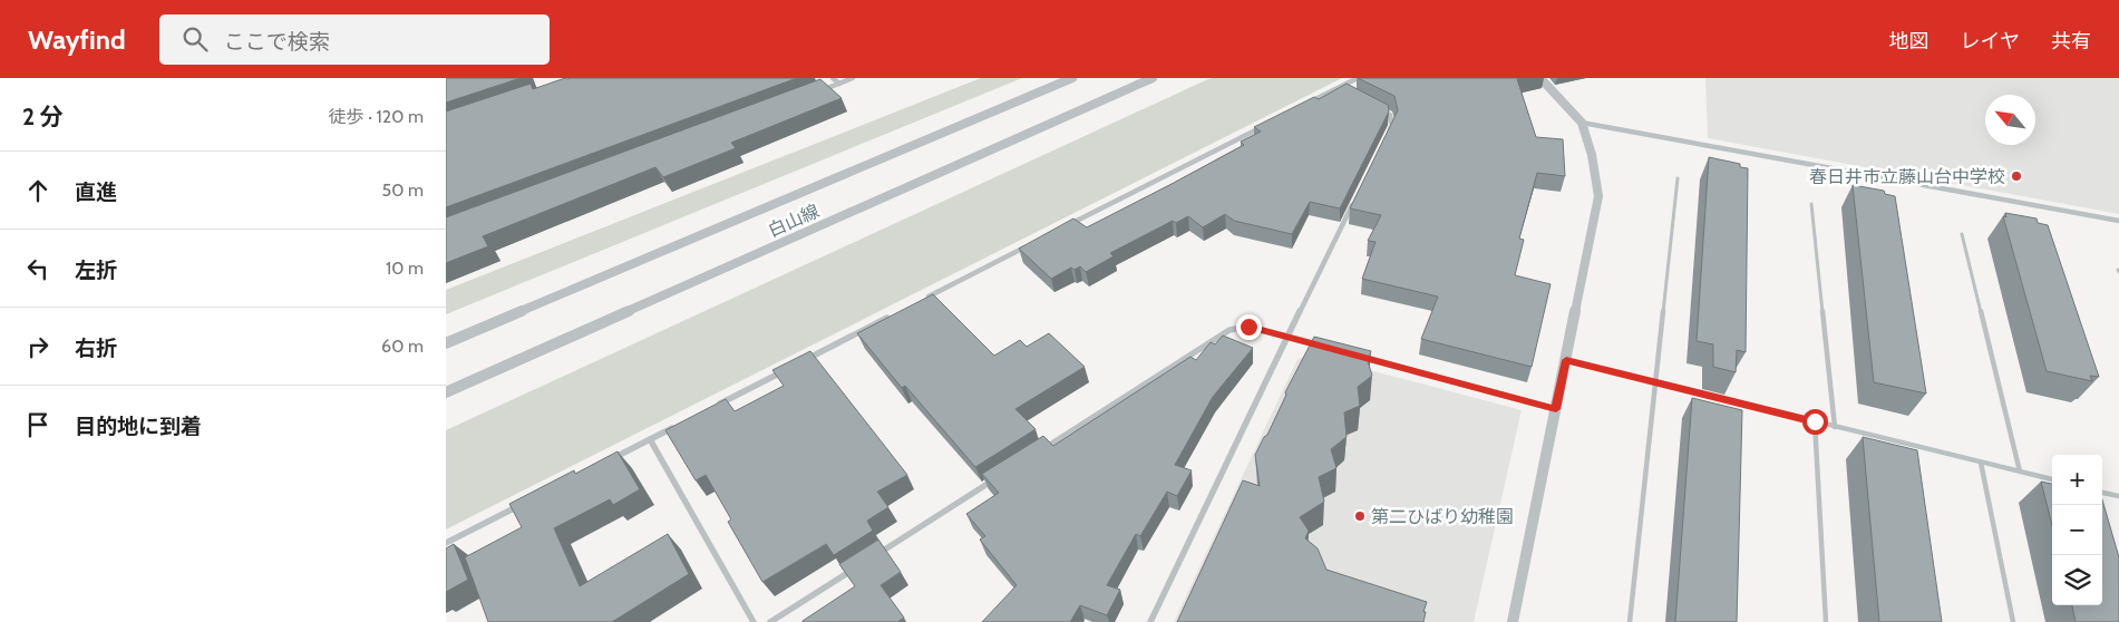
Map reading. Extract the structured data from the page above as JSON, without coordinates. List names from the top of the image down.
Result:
{
  "streets": {
    "street": ["白山線"]
  },
  "places": ["春日井市立藤山台中学校", "第二ひばり幼稚園"],
  "north": "top left",
  "page": {
    "header": "Wayfind",
    "search": "ここで検索",
    "nav": ["地図", "レイヤ", "共有"],
    "heading": ["2 分", "徒歩 · 120 m"],
    "list": [
      ["直進", "50 m"],
      ["左折", "10 m"],
      ["右折", "60 m"],
      "目的地に到着"
    ],
    "map_buttons": ["+", "−"]
  }
}
